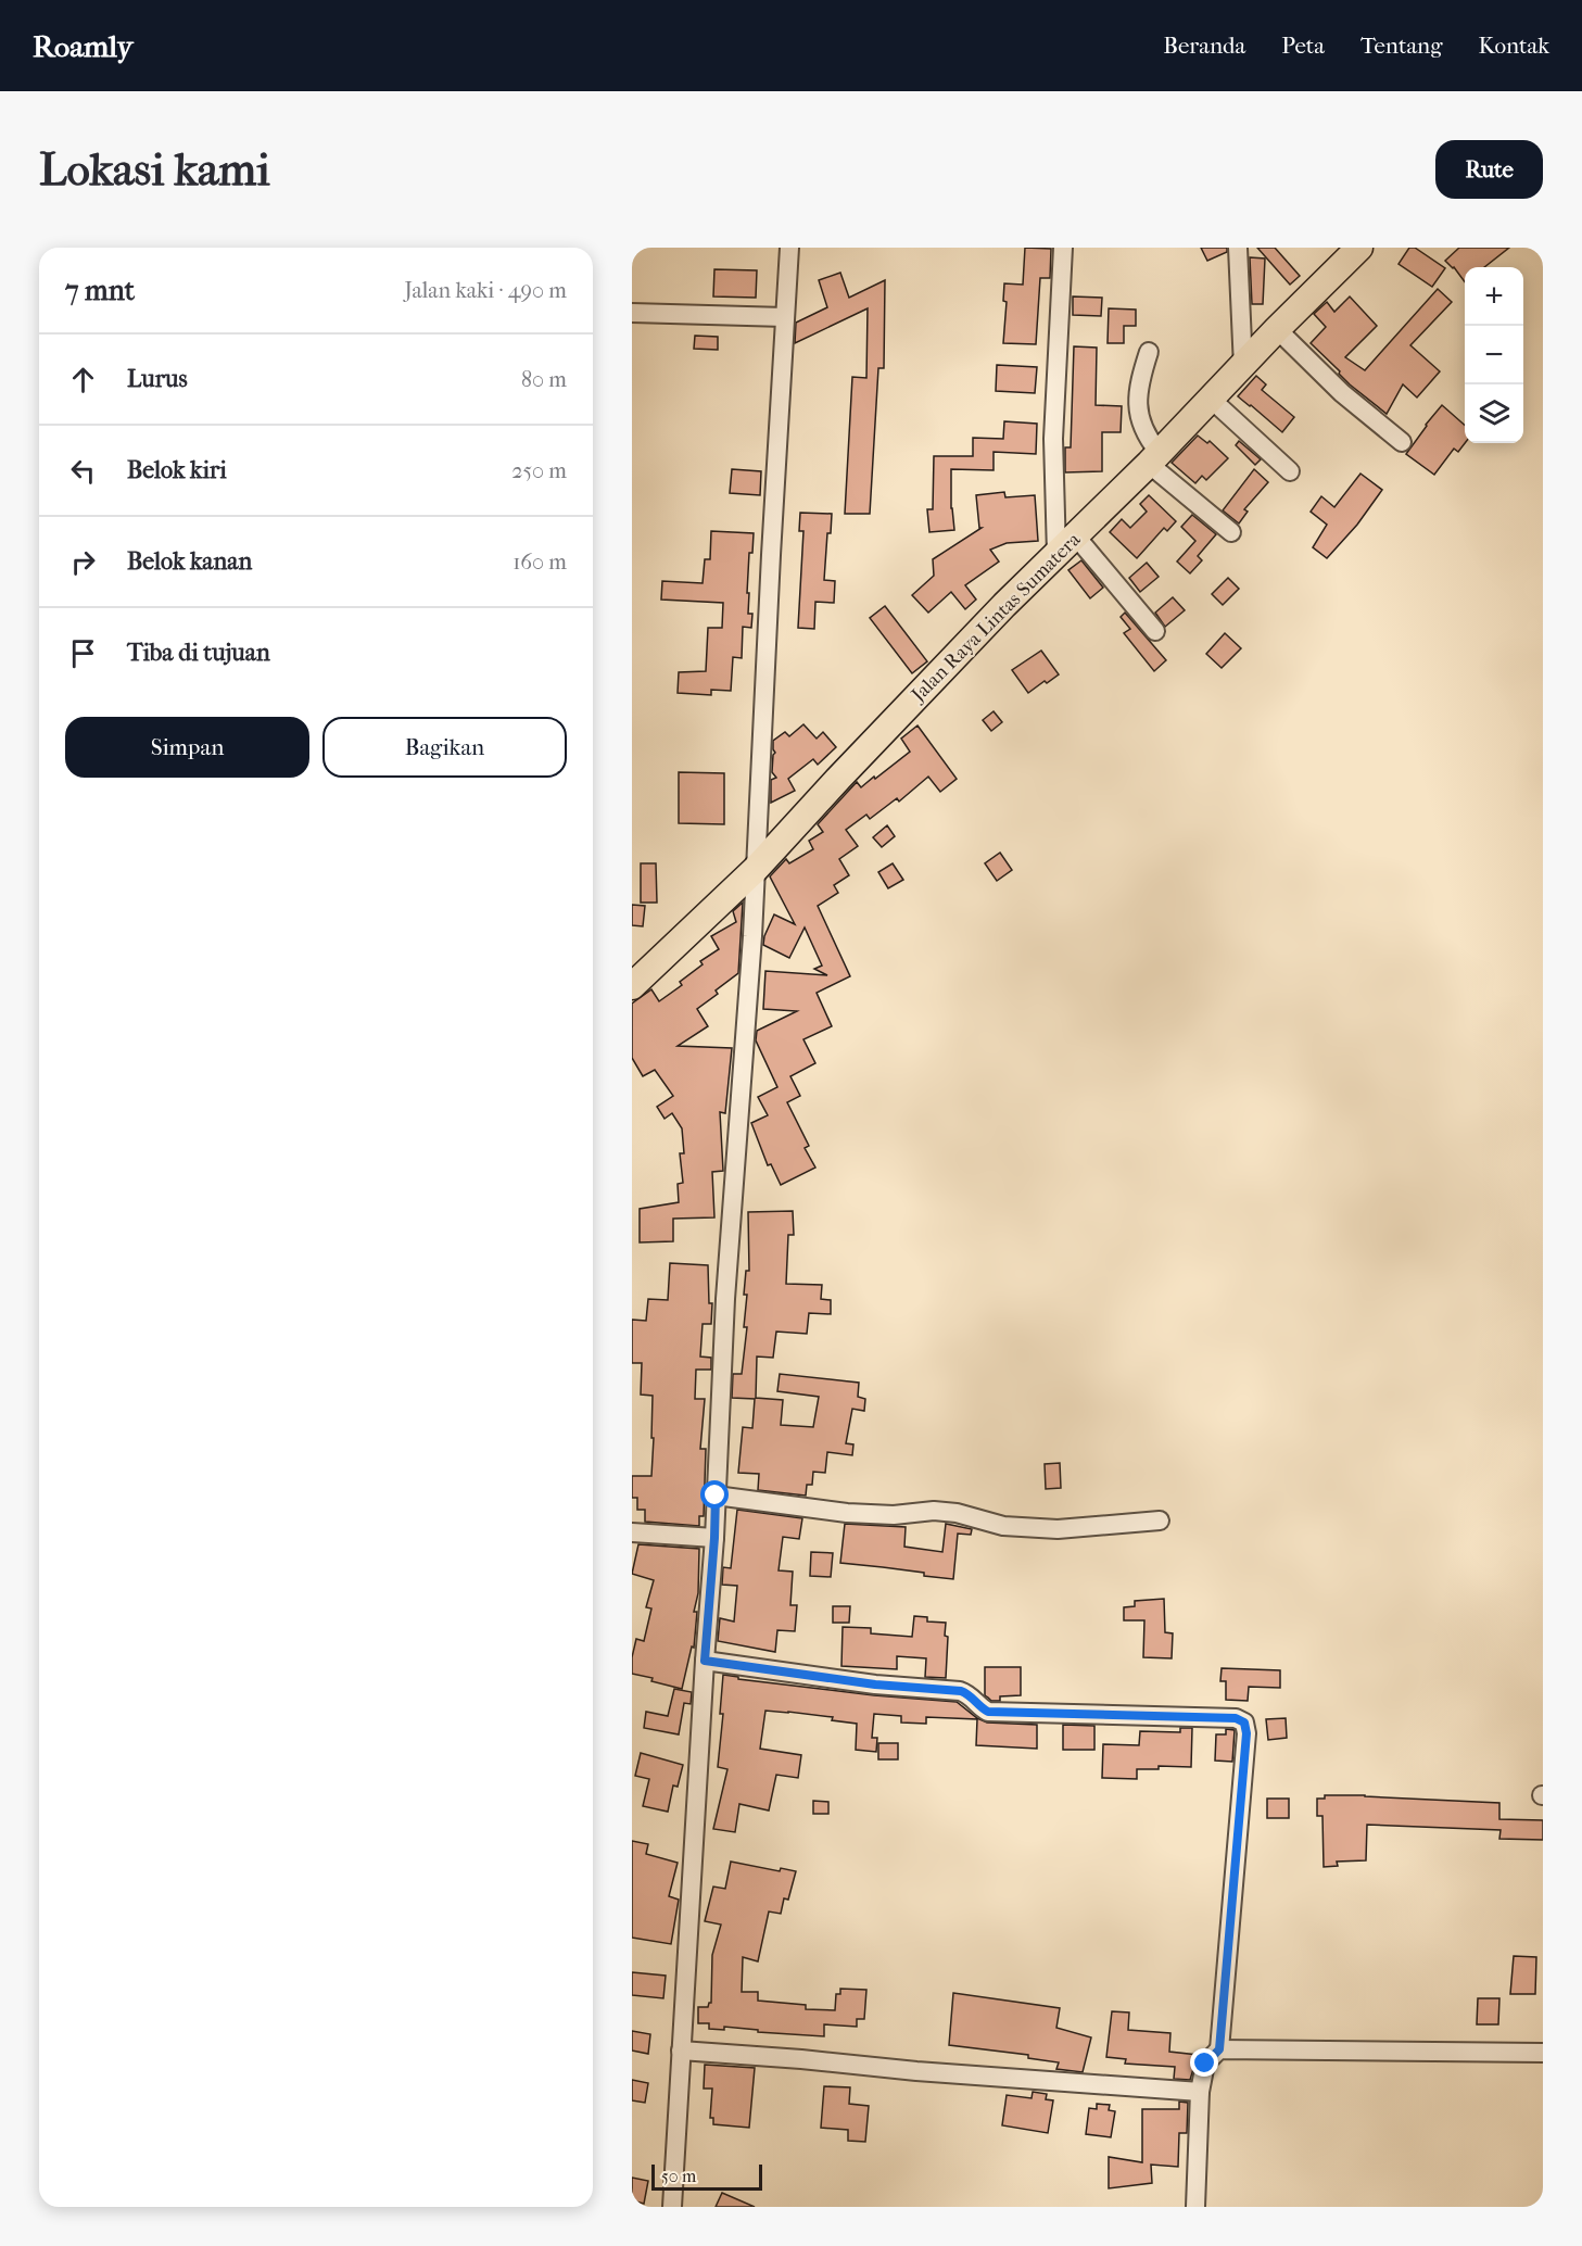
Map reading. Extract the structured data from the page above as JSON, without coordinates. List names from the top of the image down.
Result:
{
  "streets": {
    "highway": ["Jalan Raya Lintas Sumatera"]
  },
  "scale_bar": "50 m",
  "page": {
    "header": "Roamly",
    "nav": [
      "Beranda",
      "Peta",
      "Tentang",
      "Kontak"
    ],
    "buttons": [
      "Rute",
      ["Simpan", "Bagikan"]
    ],
    "title": "Lokasi kami",
    "heading": ["7 mnt", "Jalan kaki · 490 m"],
    "map_buttons": ["+", "−"],
    "list": [
      ["Lurus", "80 m"],
      ["Belok kiri", "250 m"],
      ["Belok kanan", "160 m"],
      "Tiba di tujuan"
    ],
    "scale": "50 m"
  }
}
